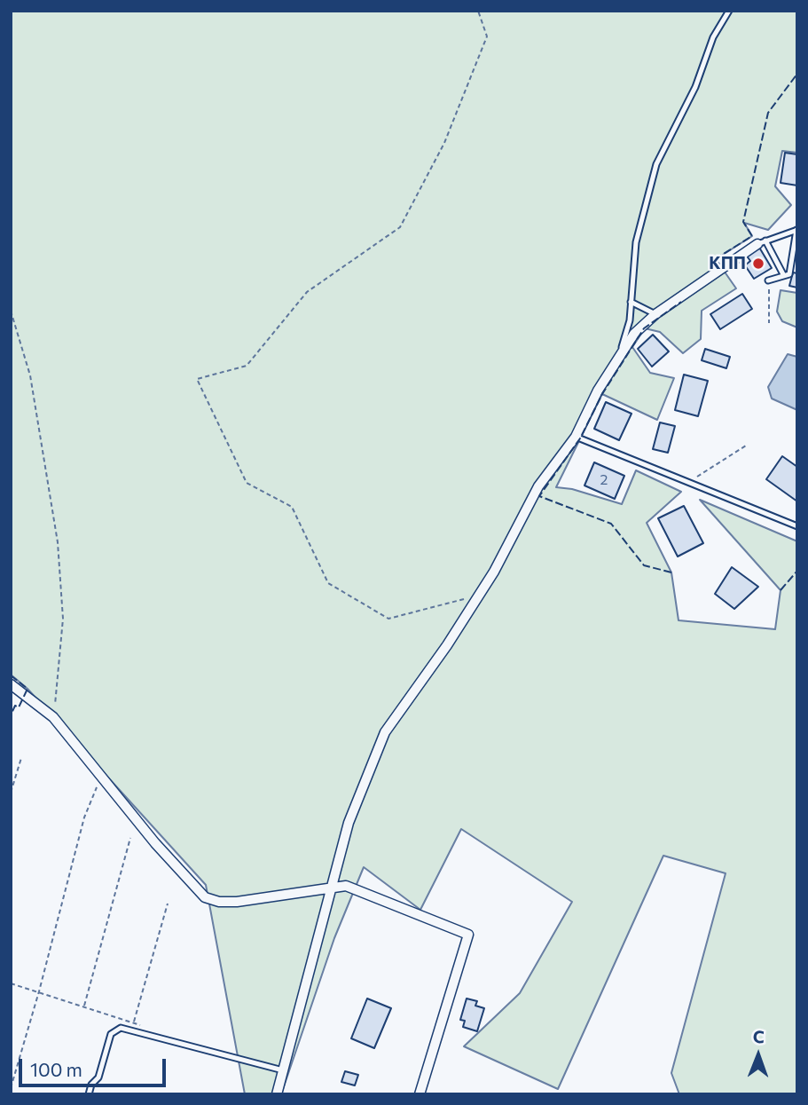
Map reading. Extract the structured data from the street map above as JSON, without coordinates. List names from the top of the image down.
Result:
{
  "places": ["КПП"],
  "house_numbers": ["2"],
  "scale_bar": "100 m",
  "north": "top"
}
